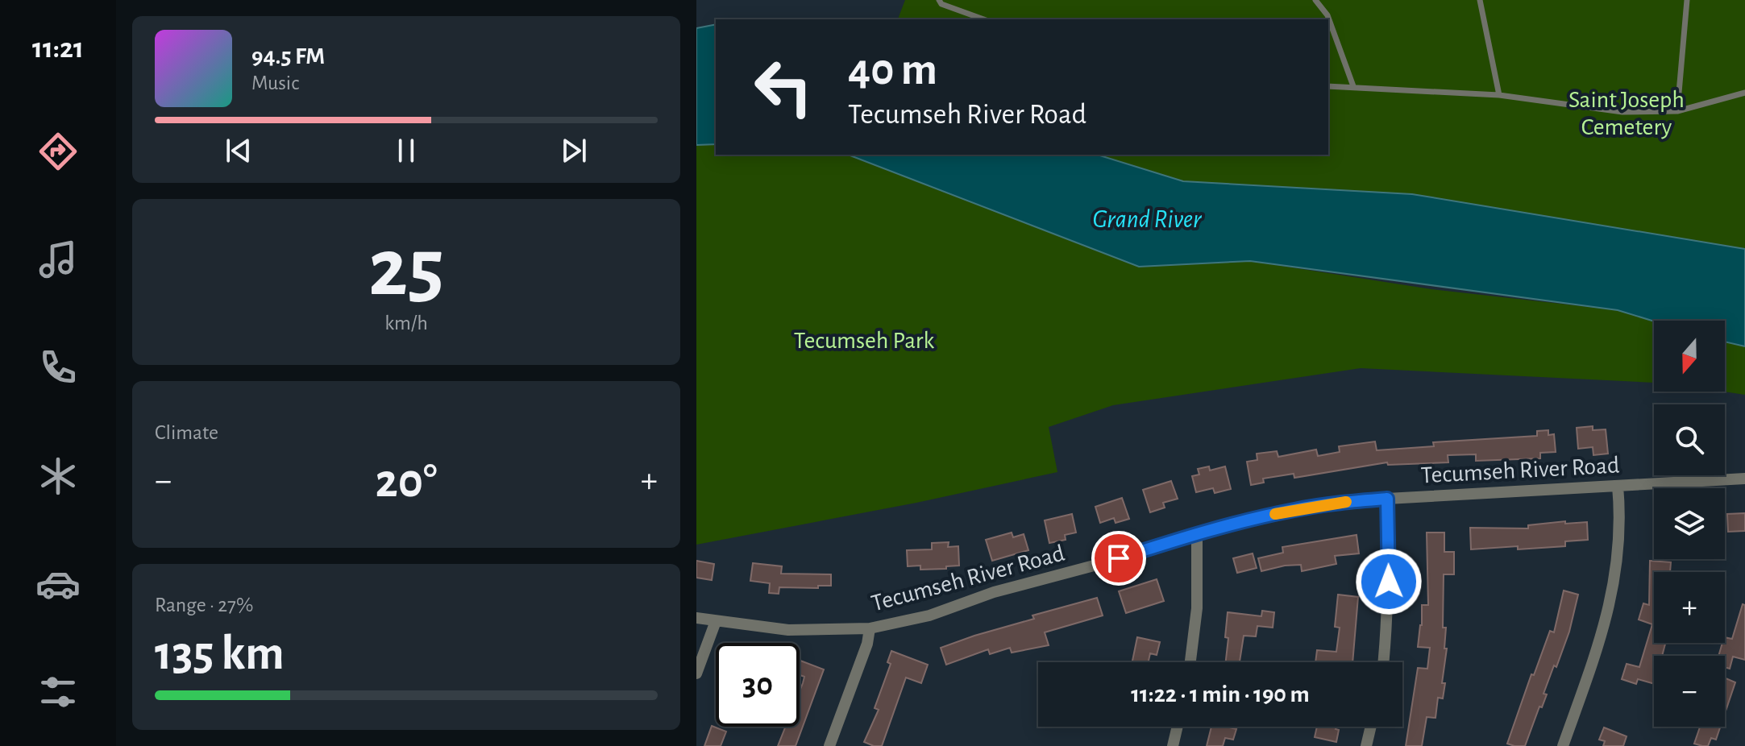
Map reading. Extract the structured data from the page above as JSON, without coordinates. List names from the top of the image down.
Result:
{
  "streets": {
    "street": ["Tecumseh River Road"]
  },
  "water": ["Grand River"],
  "parks": ["Saint Joseph Cemetery", "Tecumseh Park"],
  "north": "bottom",
  "page": {
    "tabs": "11:21",
    "turn": ["40 m", "Tecumseh River Road"],
    "song": ["94.5 FM", "Music"],
    "tile": [
      ["25", "km/h"],
      "Climate",
      ["Range · 27%", "135 km"]
    ],
    "map_buttons": ["+", "−"],
    "heat": ["−", "20°", "+"],
    "limit": "30",
    "trip": "11:22 · 1 min · 190 m"
  }
}
